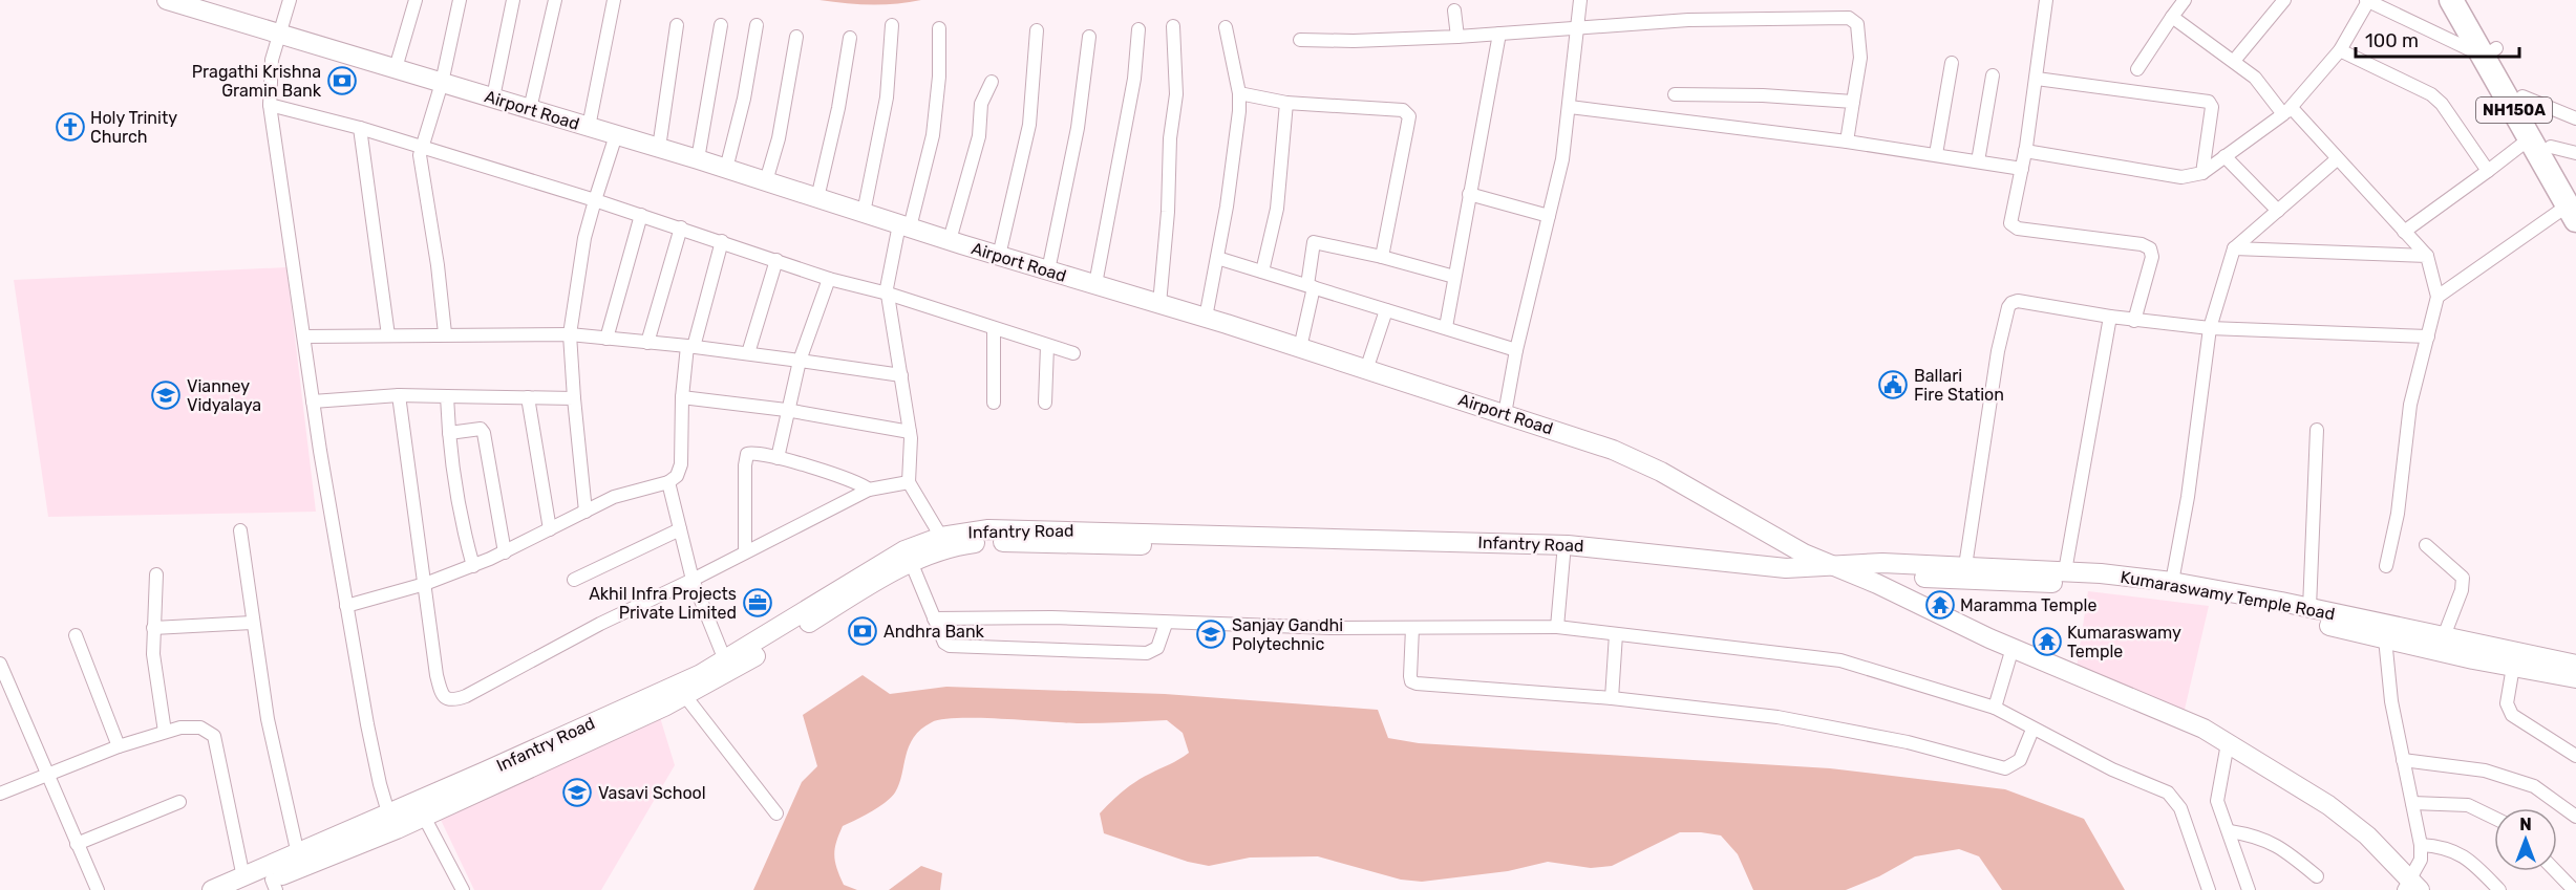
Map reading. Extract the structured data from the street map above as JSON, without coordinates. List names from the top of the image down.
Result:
{
  "streets": {
    "highway": ["NH150A"],
    "street": ["Airport Road", "Infantry Road", "Kumaraswamy Temple Road"]
  },
  "crossings": [
    ["Airport Road", "Infantry Road"],
    ["Airport Road", "Kumaraswamy Temple Road"],
    ["Infantry Road", "Kumaraswamy Temple Road"]
  ],
  "places": {
    "bank": ["Pragathi Krishna Gramin Bank", "Andhra Bank"],
    "church": ["Holy Trinity Church"],
    "public building": ["Ballari Fire Station"],
    "school or university": ["Vianney Vidyalaya", "Sanjay Gandhi Polytechnic", "Vasavi School"],
    "office": ["Akhil Infra Projects Private Limited"],
    "temple": ["Maramma Temple", "Kumaraswamy Temple"]
  },
  "scale_bar": "100 m",
  "north": "top"
}
